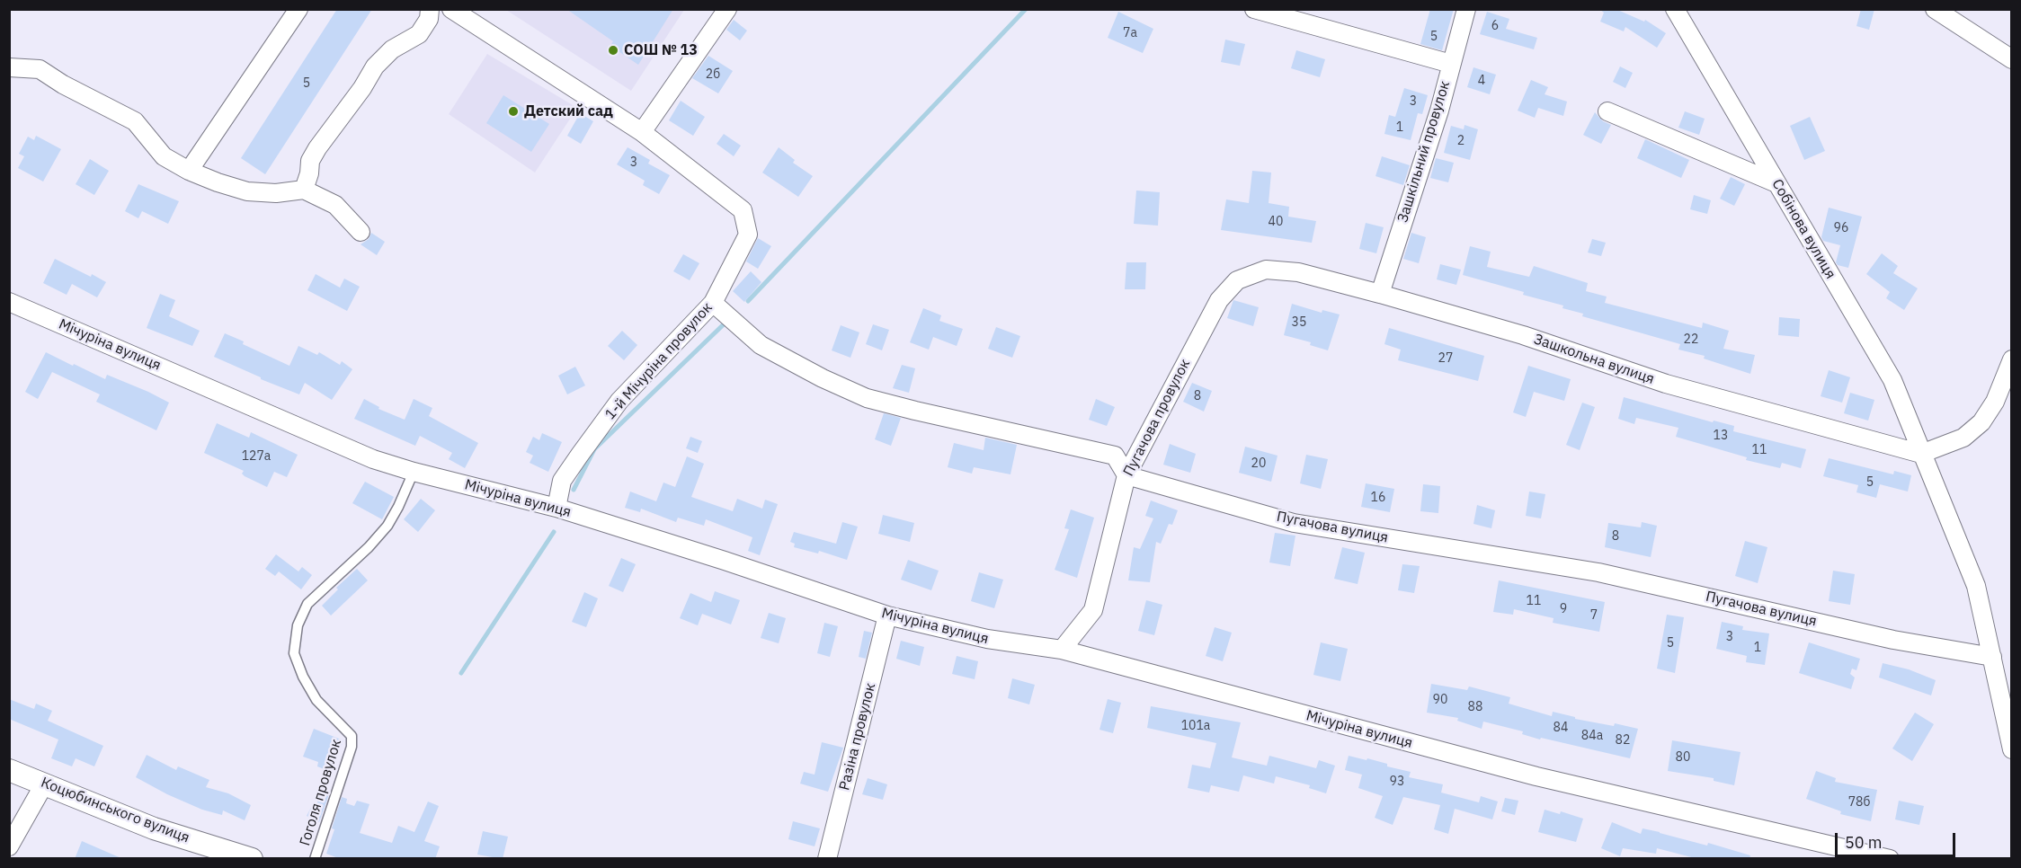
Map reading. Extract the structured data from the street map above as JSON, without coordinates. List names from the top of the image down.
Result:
{
  "streets": {
    "street": [
      "Зашкільний провулок",
      "Собінова вулиця",
      "Мічуріна вулиця",
      "Зашкольна вулиця",
      "1-й Мічуріна провулок",
      "Пугачова провулок",
      "Пугачова вулиця",
      "Разіна провулок",
      "Коцюбинського вулиця"
    ],
    "lane": ["Гоголя провулок"]
  },
  "crossings": [
    ["Зашкільний провулок", "Зашкольна вулиця"],
    ["Собінова вулиця", "Зашкольна вулиця"],
    ["Мічуріна вулиця", "1-й Мічуріна провулок"],
    ["Мічуріна вулиця", "Пугачова провулок"],
    ["Мічуріна вулиця", "Разіна провулок"],
    ["Мічуріна вулиця", "Гоголя провулок"],
    ["Зашкольна вулиця", "Пугачова провулок"],
    ["Пугачова провулок", "Пугачова вулиця"]
  ],
  "places": ["СОШ № 13", "Детский сад"],
  "house_numbers": [
    "6",
    "7а",
    "5",
    "2б",
    "4",
    "5",
    "3",
    "1",
    "2",
    "3",
    "40",
    "96",
    "35",
    "22",
    "27",
    "8",
    "13",
    "11",
    "127а",
    "20",
    "5",
    "16",
    "8",
    "11",
    "9",
    "7",
    "3",
    "5",
    "1",
    "90",
    "88",
    "101а",
    "84",
    "84а",
    "82",
    "80",
    "93",
    "78б"
  ],
  "scale_bar": "50 m"
}
